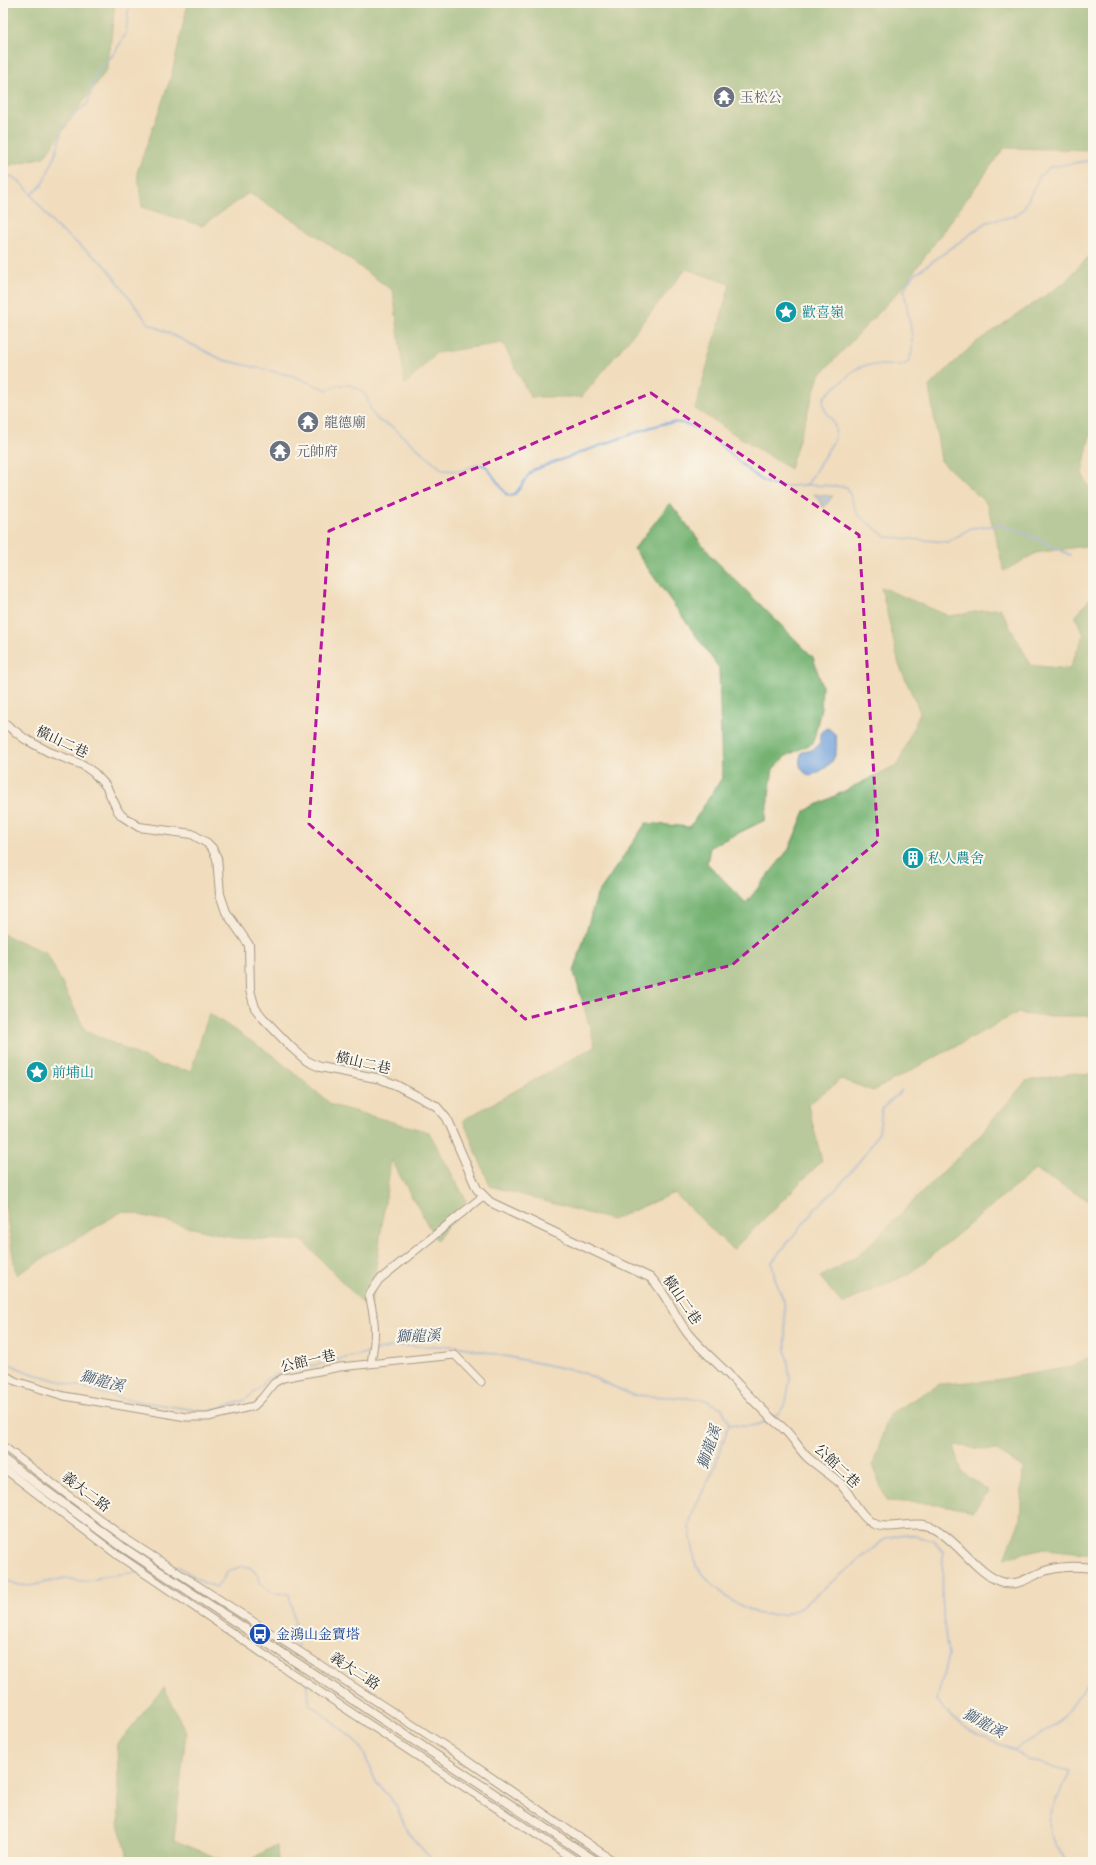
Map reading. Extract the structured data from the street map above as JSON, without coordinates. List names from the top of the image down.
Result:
{
  "streets": {
    "street": [
      "橫山二巷",
      "公館一巷",
      "公館二巷",
      "義大二路"
    ]
  },
  "crossings": [
    ["橫山二巷", "公館二巷"]
  ],
  "water": ["獅龍溪"],
  "places": {
    "temple": ["玉松公", "龍德廟", "元帥府"],
    "place": ["歡喜嶺", "前埔山"],
    "building": ["私人農舍"],
    "bus stop": ["金鴻山金寶塔"]
  }
}
